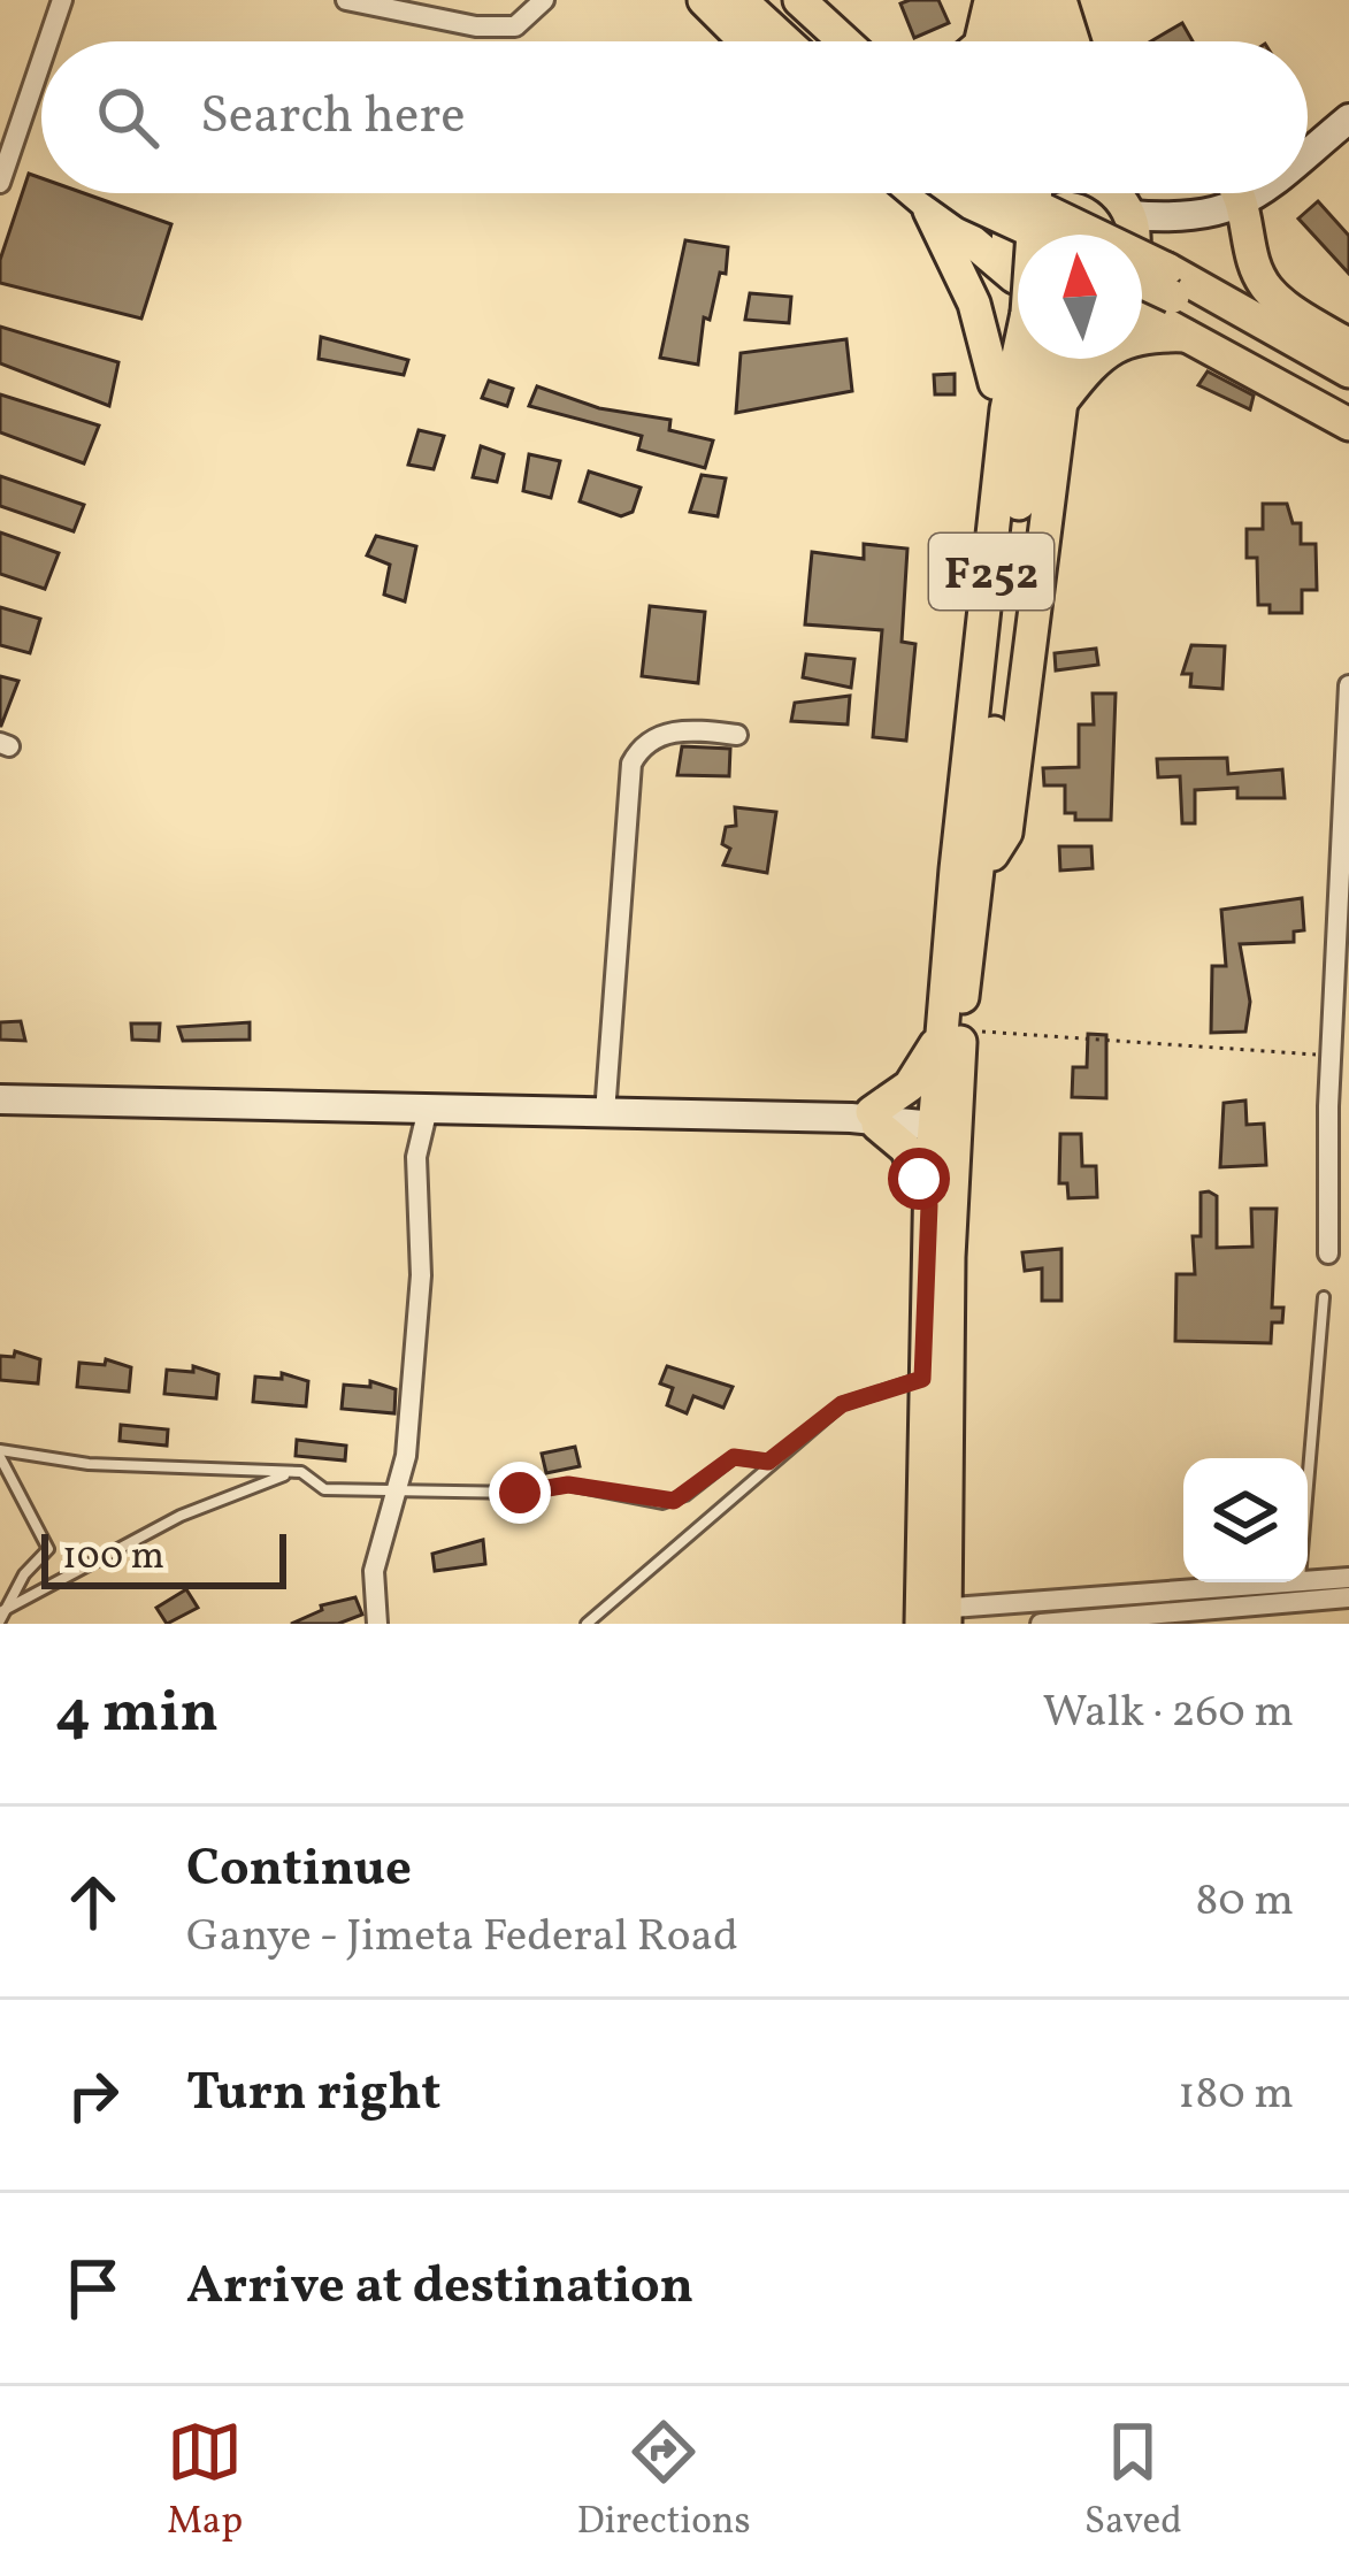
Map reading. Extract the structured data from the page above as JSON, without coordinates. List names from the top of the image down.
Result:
{
  "streets": {
    "main road": ["F252"]
  },
  "scale_bar": "100 m",
  "north": "top",
  "page": {
    "search": "Search here",
    "scale": "100 m",
    "heading": ["4 min", "Walk · 260 m"],
    "list": [
      ["Continue", "Ganye - Jimeta Federal Road", "80 m"],
      ["Turn right", "180 m"],
      "Arrive at destination"
    ],
    "nav": ["Map", "Directions", "Saved"]
  }
}
